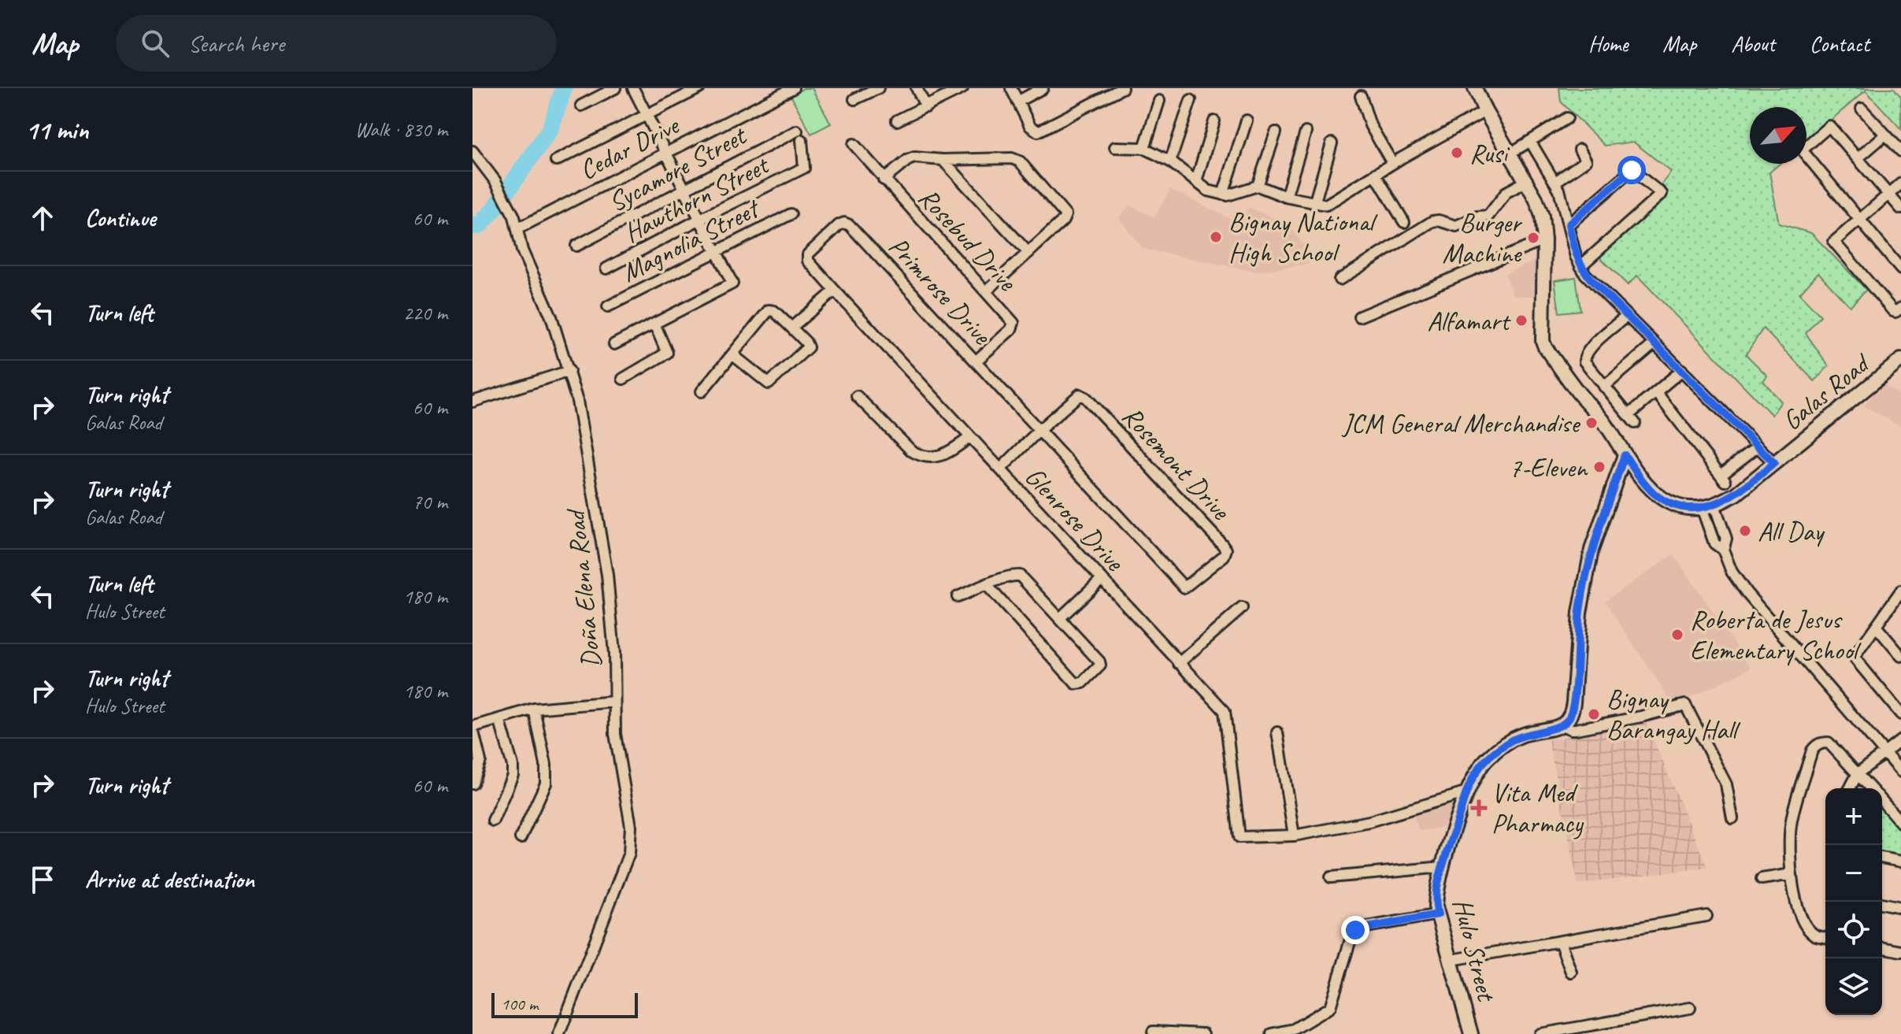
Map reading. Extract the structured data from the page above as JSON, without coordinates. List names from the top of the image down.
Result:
{
  "streets": {
    "main road": ["Galas Road", "Hulo Street"],
    "street": [
      "Cedar Drive",
      "Sycamore Street",
      "Hawthorn Street",
      "Rosebud Drive",
      "Magnolia Street",
      "Primrose Drive",
      "Rosemont Drive",
      "Glenrose Drive",
      "Doña Elena Road"
    ]
  },
  "crossings": [
    ["Cedar Drive", "Doña Elena Road"],
    ["Sycamore Street", "Hawthorn Street"],
    ["Rosebud Drive", "Primrose Drive"],
    ["Primrose Drive", "Rosemont Drive"],
    ["Primrose Drive", "Glenrose Drive"]
  ],
  "places": {
    "other": [
      "Rusi",
      "Bignay National High School",
      "Burger Machine",
      "Alfamart",
      "JCM General Merchandise",
      "7-Eleven",
      "All Day",
      "Roberta de Jesus Elementary School",
      "Bignay Barangay Hall"
    ],
    "health": ["Vita Med Pharmacy"]
  },
  "scale_bar": "100 m",
  "north": "top right",
  "page": {
    "header": "Map",
    "search": "Search here",
    "nav": [
      "Home",
      "Map",
      "About",
      "Contact"
    ],
    "heading": ["11 min", "Walk · 830 m"],
    "list": [
      ["Continue", "60 m"],
      ["Turn left", "220 m"],
      ["Turn right", "Galas Road", "60 m"],
      ["Turn right", "Galas Road", "70 m"],
      ["Turn left", "Hulo Street", "180 m"],
      ["Turn right", "Hulo Street", "180 m"],
      ["Turn right", "60 m"],
      "Arrive at destination"
    ],
    "map_buttons": ["+", "−"],
    "scale": "100 m"
  }
}
